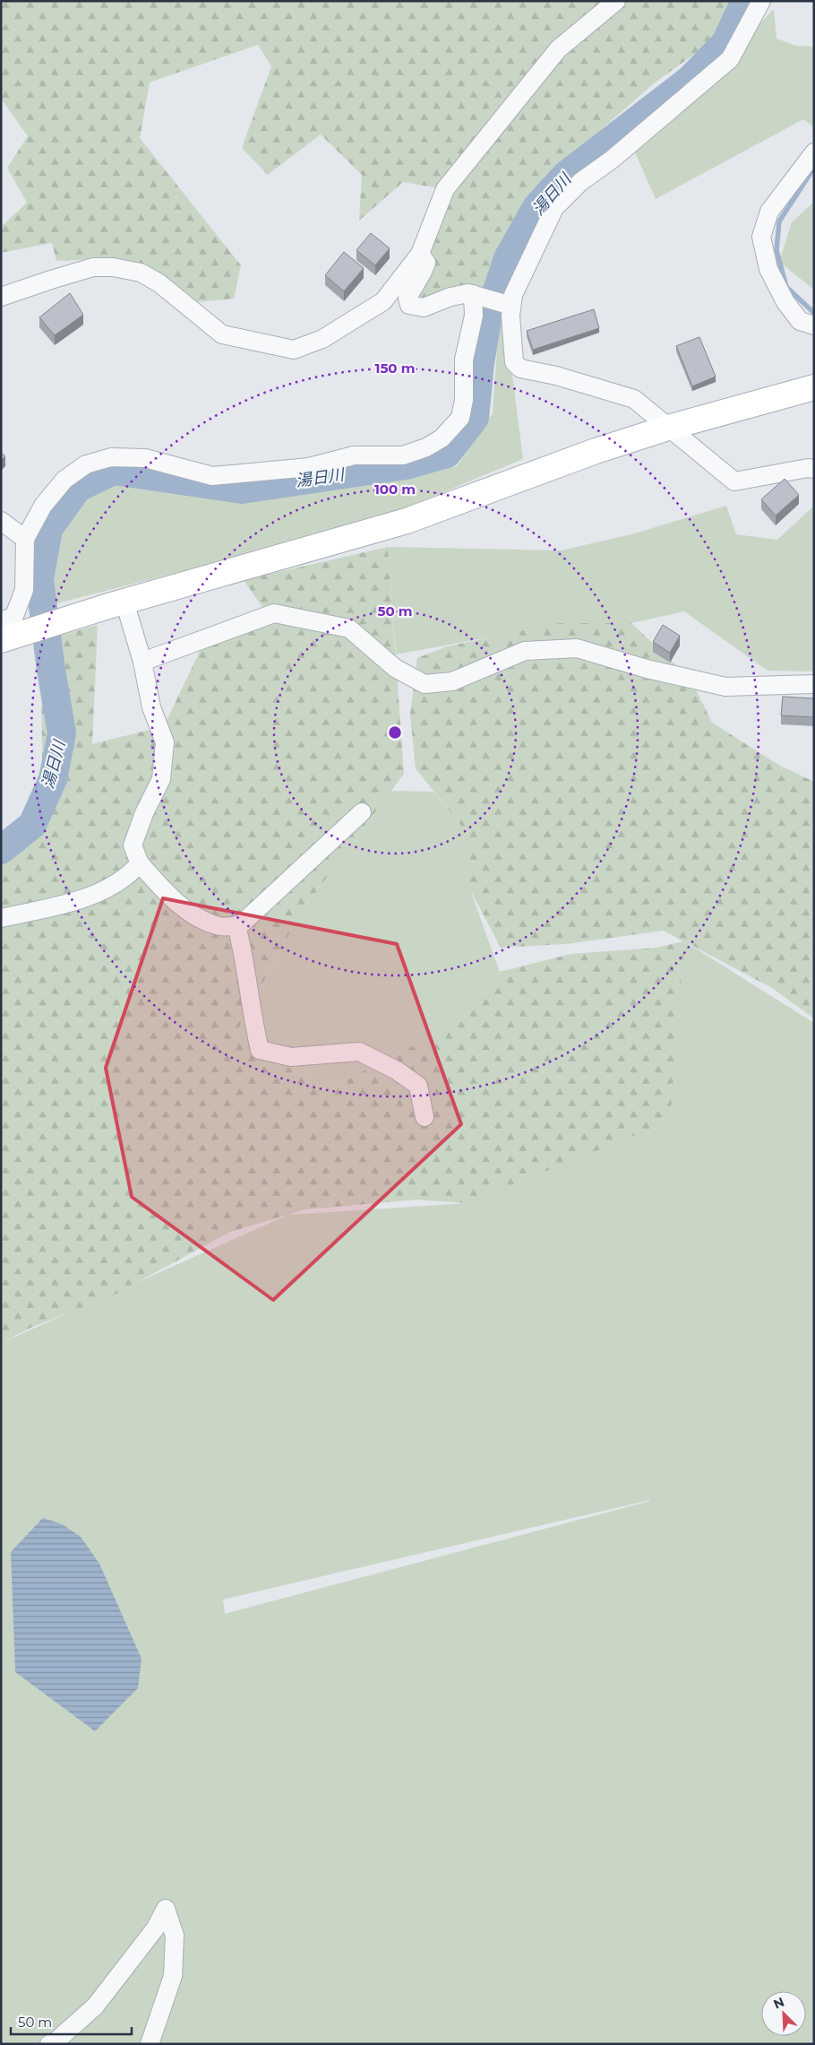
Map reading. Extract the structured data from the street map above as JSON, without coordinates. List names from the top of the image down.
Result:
{
  "water": ["湯日川"],
  "scale_bar": "50 m",
  "north": "top left",
  "rings": ["150 m", "100 m", "50 m"]
}
